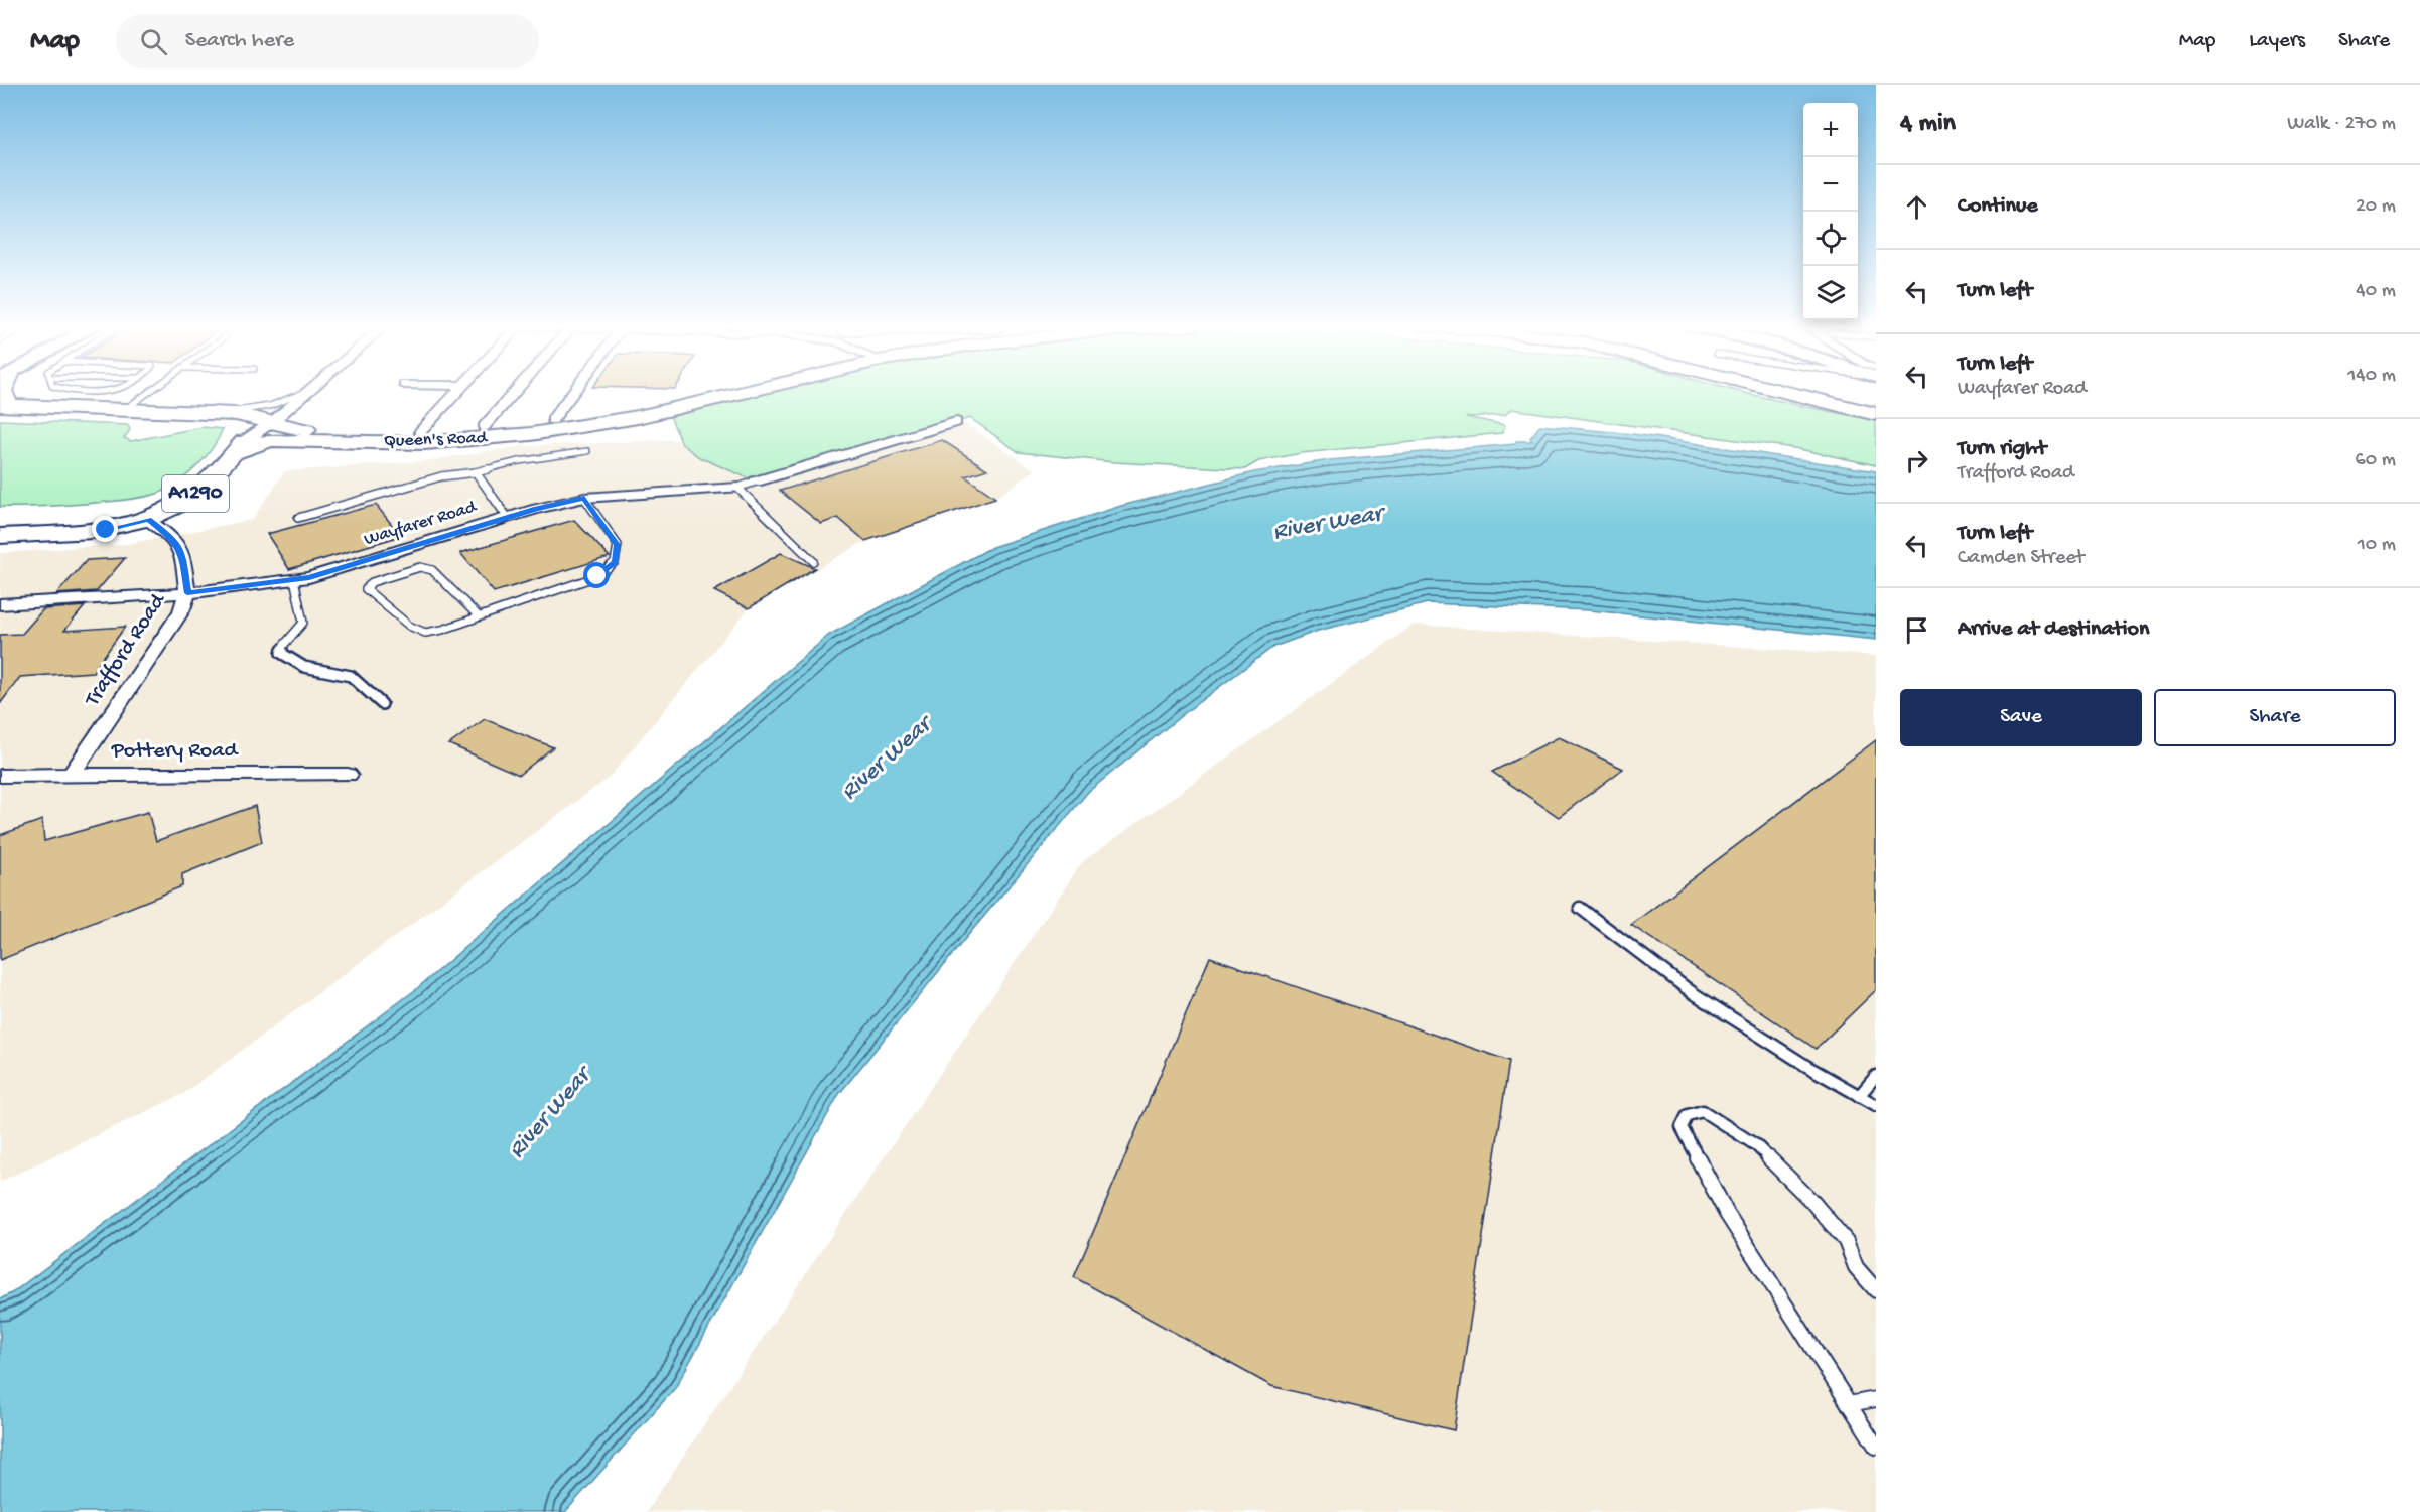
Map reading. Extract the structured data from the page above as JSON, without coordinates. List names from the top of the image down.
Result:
{
  "streets": {
    "main road": ["Queen's Road", "A1290"],
    "street": ["Wayfarer Road", "Trafford Road", "Pottery Road"]
  },
  "crossings": [
    ["Queen's Road", "A1290"],
    ["A1290", "Trafford Road"],
    ["Wayfarer Road", "Trafford Road"],
    ["Trafford Road", "Pottery Road"]
  ],
  "water": ["River Wear"],
  "page": {
    "header": "Map",
    "search": "Search here",
    "nav": ["Map", "Layers", "Share"],
    "heading": ["4 min", "Walk · 270 m"],
    "map_buttons": ["+", "−"],
    "list": [
      ["Continue", "20 m"],
      ["Turn left", "40 m"],
      ["Turn left", "Wayfarer Road", "140 m"],
      ["Turn right", "Trafford Road", "60 m"],
      ["Turn left", "Camden Street", "10 m"],
      "Arrive at destination"
    ],
    "buttons": ["Save", "Share"]
  }
}
